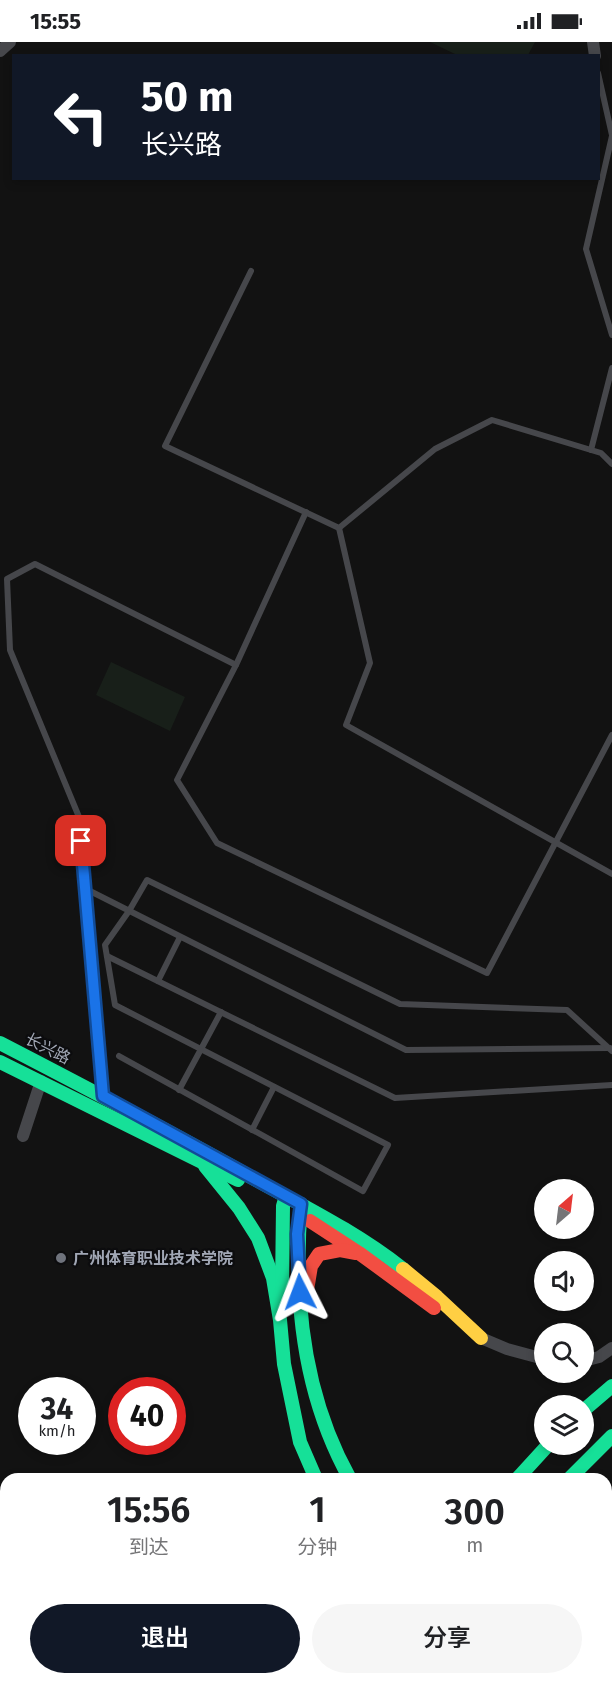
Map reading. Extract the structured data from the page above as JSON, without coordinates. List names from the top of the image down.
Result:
{
  "streets": {
    "main road": ["长兴路"]
  },
  "places": ["广州体育职业技术学院"],
  "north": "top right",
  "page": {
    "status": "15:55",
    "turn": ["50 m", "长兴路"],
    "speed": "34 km/h",
    "limit": "40",
    "eta": [
      "15:56",
      "到达",
      "1",
      "分钟",
      "300",
      "m"
    ],
    "buttons": ["退出", "分享"]
  }
}
